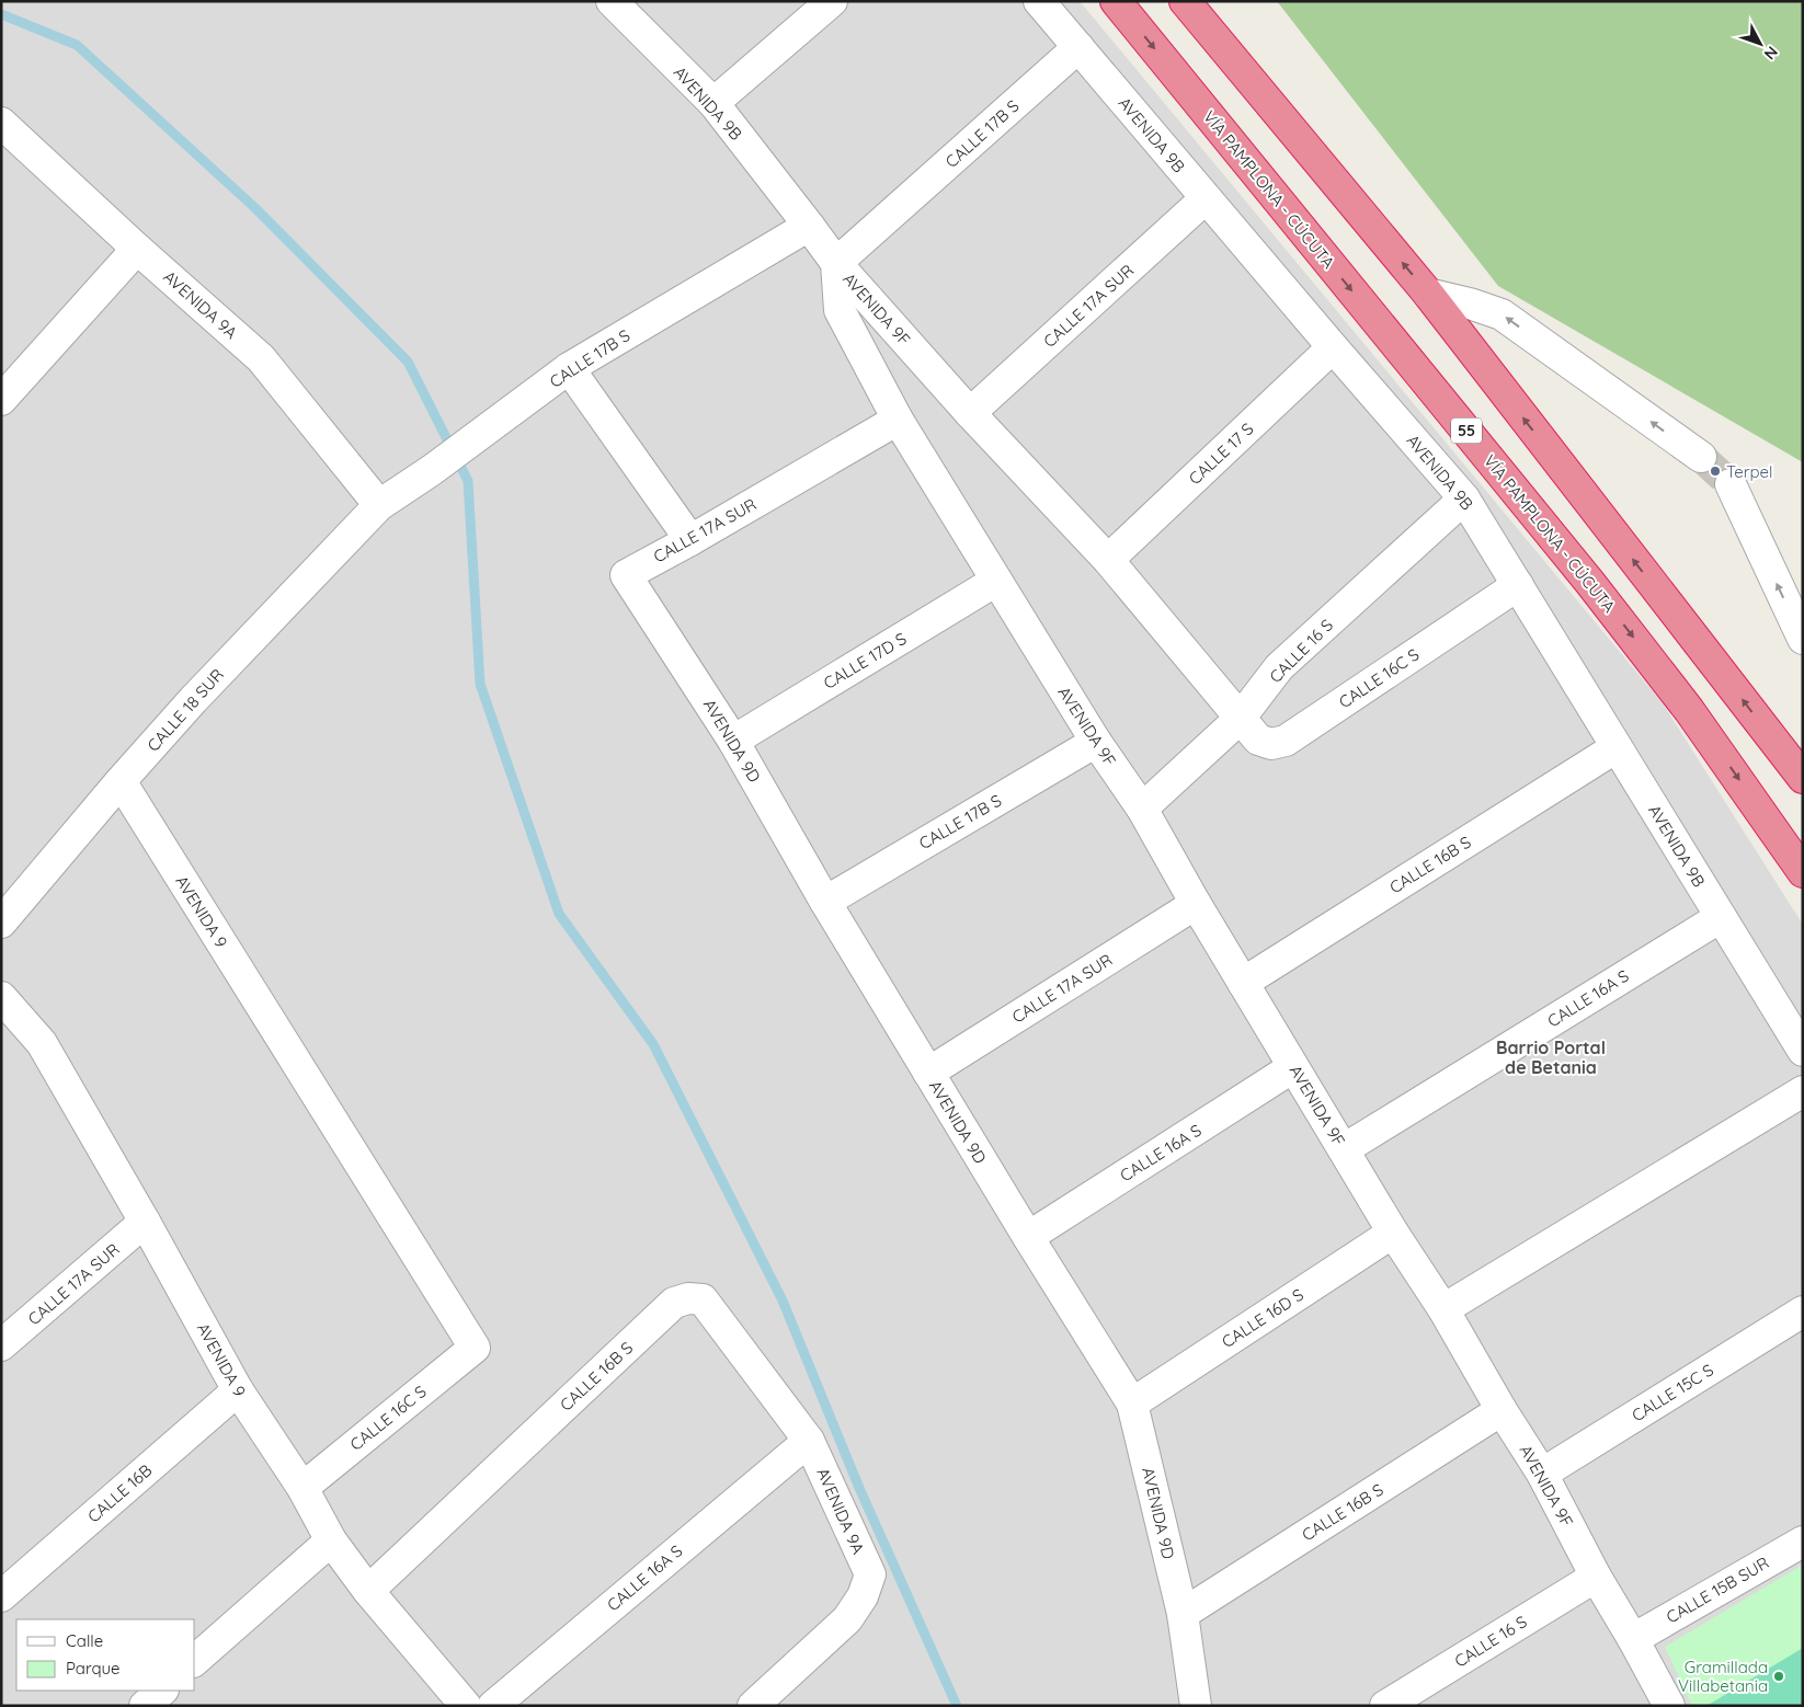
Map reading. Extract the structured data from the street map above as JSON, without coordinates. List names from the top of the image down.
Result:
{
  "streets": {
    "highway": ["VÍA PAMPLONA - CÚCUTA", "55"],
    "street": [
      "AVENIDA 9B",
      "CALLE 17B S",
      "AVENIDA 9A",
      "CALLE 17A SUR",
      "AVENIDA 9F",
      "CALLE 17 S",
      "CALLE 16 S",
      "CALLE 17D S",
      "CALLE 16C S",
      "CALLE 18 SUR",
      "AVENIDA 9D",
      "CALLE 16B S",
      "AVENIDA 9",
      "CALLE 16A S",
      "CALLE 16D S",
      "CALLE 15C S",
      "CALLE 16B",
      "CALLE 15B SUR"
    ]
  },
  "crossings": [
    ["AVENIDA 9B", "CALLE 17B S"],
    ["AVENIDA 9B", "CALLE 17A SUR"],
    ["AVENIDA 9B", "AVENIDA 9F"],
    ["AVENIDA 9B", "CALLE 17 S"],
    ["AVENIDA 9B", "CALLE 16 S"],
    ["AVENIDA 9B", "CALLE 16C S"],
    ["AVENIDA 9B", "CALLE 16B S"],
    ["AVENIDA 9B", "CALLE 16A S"],
    ["CALLE 17B S", "AVENIDA 9A"],
    ["CALLE 17B S", "AVENIDA 9F"],
    ["CALLE 17B S", "CALLE 18 SUR"],
    ["CALLE 17B S", "AVENIDA 9D"],
    ["AVENIDA 9A", "CALLE 18 SUR"],
    ["AVENIDA 9A", "CALLE 16B S"],
    ["AVENIDA 9A", "CALLE 16A S"],
    ["CALLE 17A SUR", "AVENIDA 9F"],
    ["CALLE 17A SUR", "AVENIDA 9D"],
    ["CALLE 17A SUR", "AVENIDA 9"],
    ["AVENIDA 9F", "CALLE 17 S"],
    ["AVENIDA 9F", "CALLE 16 S"],
    ["AVENIDA 9F", "CALLE 17D S"],
    ["AVENIDA 9F", "CALLE 16C S"],
    ["AVENIDA 9F", "CALLE 16B S"],
    ["AVENIDA 9F", "CALLE 16A S"],
    ["AVENIDA 9F", "CALLE 16D S"],
    ["AVENIDA 9F", "CALLE 15C S"],
    ["AVENIDA 9F", "CALLE 15B SUR"],
    ["CALLE 16 S", "CALLE 16C S"],
    ["CALLE 17D S", "AVENIDA 9D"],
    ["CALLE 16C S", "AVENIDA 9"],
    ["CALLE 18 SUR", "AVENIDA 9"],
    ["AVENIDA 9D", "CALLE 16B S"],
    ["AVENIDA 9D", "CALLE 16A S"],
    ["AVENIDA 9D", "CALLE 16D S"],
    ["CALLE 16B S", "AVENIDA 9"],
    ["CALLE 16B S", "CALLE 16A S"],
    ["AVENIDA 9", "CALLE 16B"]
  ],
  "districts": ["Barrio Portal de Betania"],
  "places": ["Terpel", "Gramillada Villabetania"],
  "legend": ["Calle", "Parque"],
  "north": "bottom right"
}
